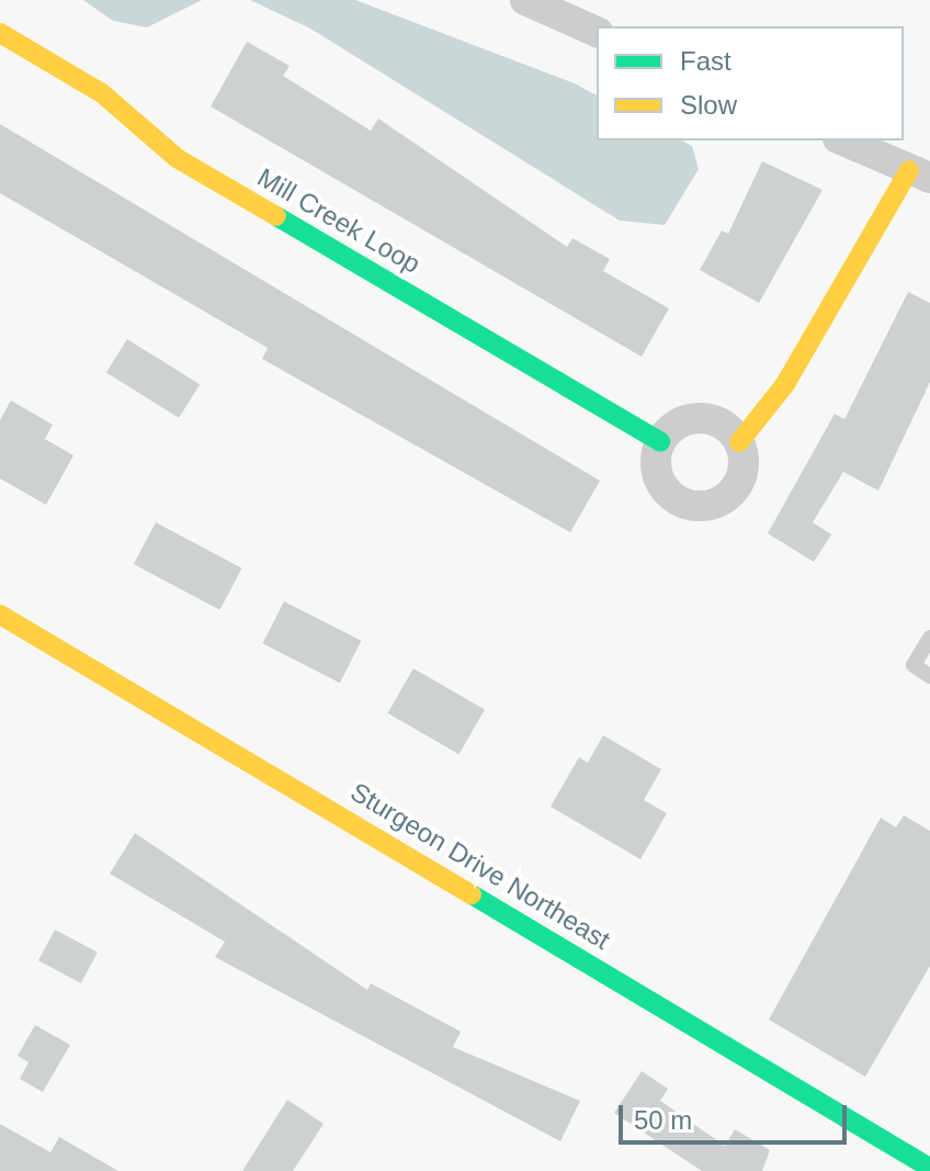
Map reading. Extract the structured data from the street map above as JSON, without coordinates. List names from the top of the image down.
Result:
{
  "streets": {
    "street": ["Mill Creek Loop", "Sturgeon Drive Northeast"]
  },
  "legend": ["Fast", "Slow"],
  "scale_bar": "50 m"
}
